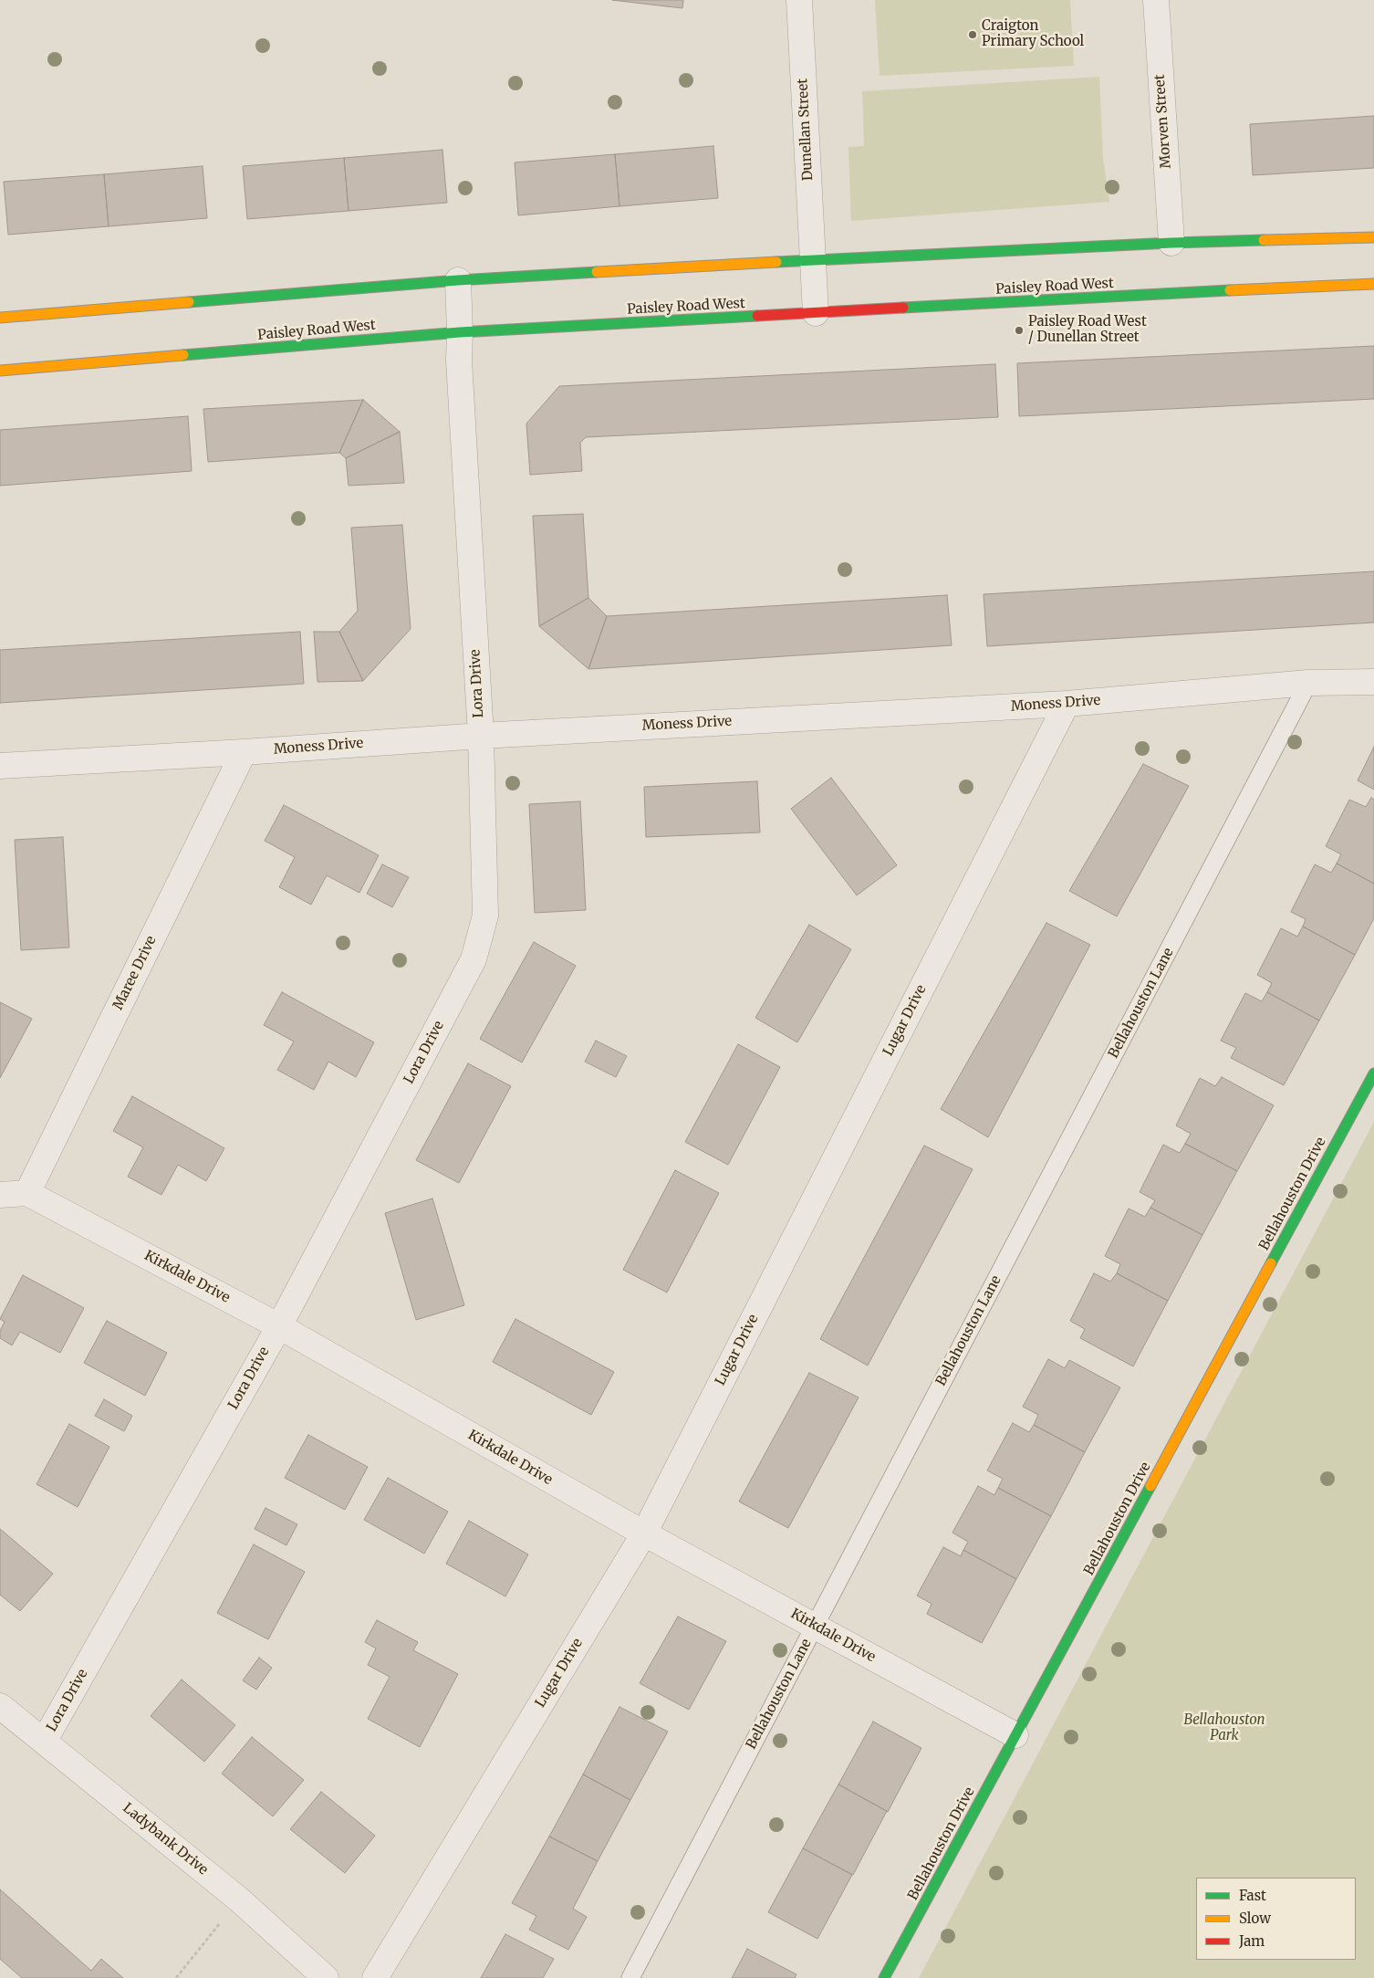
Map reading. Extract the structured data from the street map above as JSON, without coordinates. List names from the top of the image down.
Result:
{
  "streets": {
    "main road": ["Paisley Road West", "Bellahouston Drive"],
    "street": [
      "Morven Street",
      "Dunellan Street",
      "Lora Drive",
      "Moness Drive",
      "Maree Drive",
      "Lugar Drive",
      "Kirkdale Drive",
      "Ladybank Drive"
    ],
    "lane": ["Bellahouston Lane"]
  },
  "crossings": [
    ["Dunellan Street", "Paisley Road West"],
    ["Paisley Road West", "Lora Drive"],
    ["Lora Drive", "Moness Drive"],
    ["Lora Drive", "Kirkdale Drive"],
    ["Lora Drive", "Ladybank Drive"],
    ["Moness Drive", "Maree Drive"],
    ["Moness Drive", "Bellahouston Lane"],
    ["Moness Drive", "Lugar Drive"],
    ["Maree Drive", "Kirkdale Drive"],
    ["Bellahouston Lane", "Kirkdale Drive"],
    ["Lugar Drive", "Kirkdale Drive"],
    ["Bellahouston Drive", "Kirkdale Drive"]
  ],
  "parks": ["Bellahouston Park"],
  "places": ["Craigton Primary School", "Paisley Road West / Dunellan Street"],
  "legend": ["Fast", "Slow", "Jam"]
}
